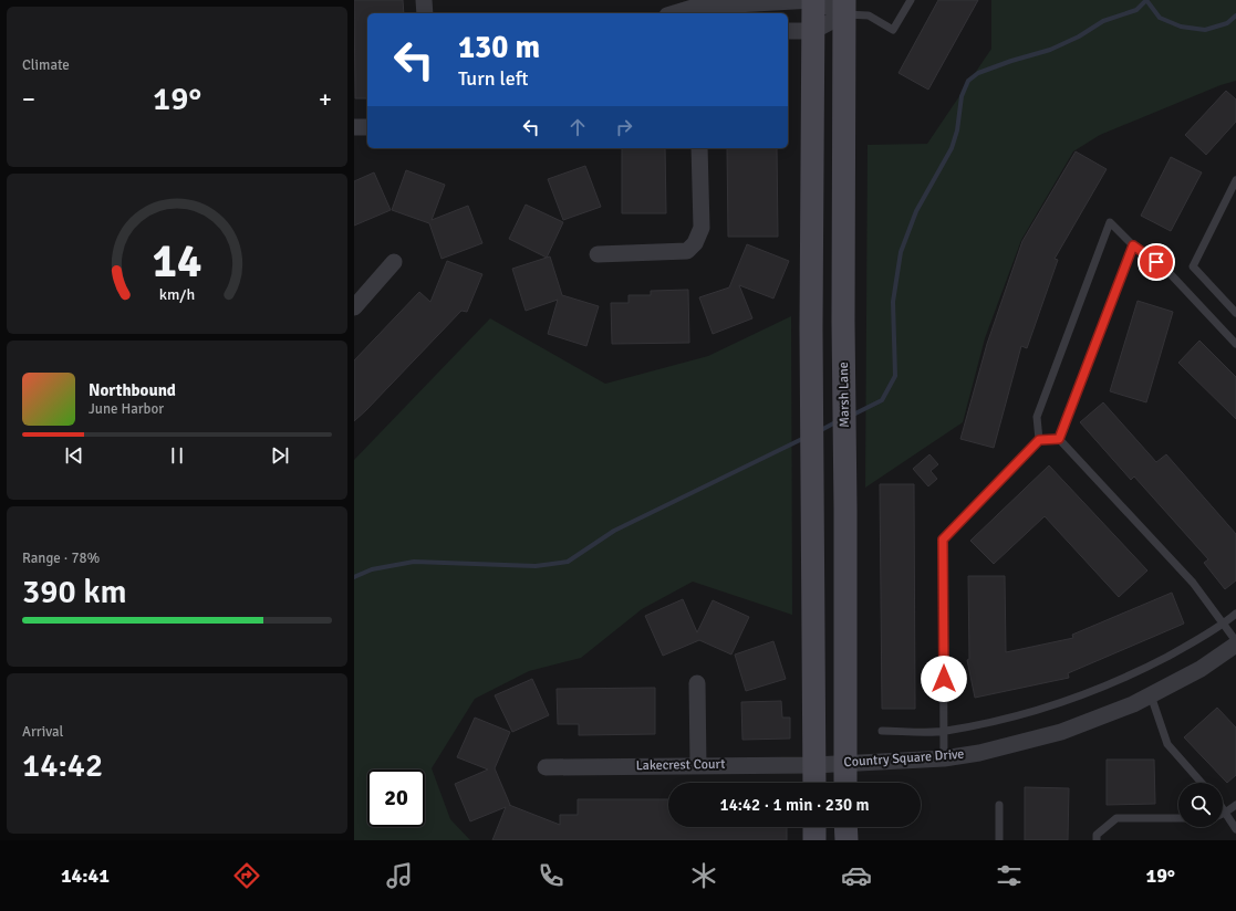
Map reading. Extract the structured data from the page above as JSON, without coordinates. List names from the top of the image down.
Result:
{
  "streets": {
    "main road": ["Marsh Lane"],
    "street": ["Country Square Drive", "Lakecrest Court"]
  },
  "crossings": [
    ["Marsh Lane", "Country Square Drive"],
    ["Country Square Drive", "Lakecrest Court"]
  ],
  "page": {
    "tile": [
      "Climate",
      ["Range · 78%", "390 km"],
      ["Arrival", "14:42"]
    ],
    "turn": ["130 m", "Turn left"],
    "heat": ["−", "19°", "+"],
    "song": ["Northbound", "June Harbor"],
    "limit": "20",
    "trip": "14:42 · 1 min · 230 m",
    "tabs": ["14:41", "19°"],
    "gauge": ["14", "km/h"]
  }
}
